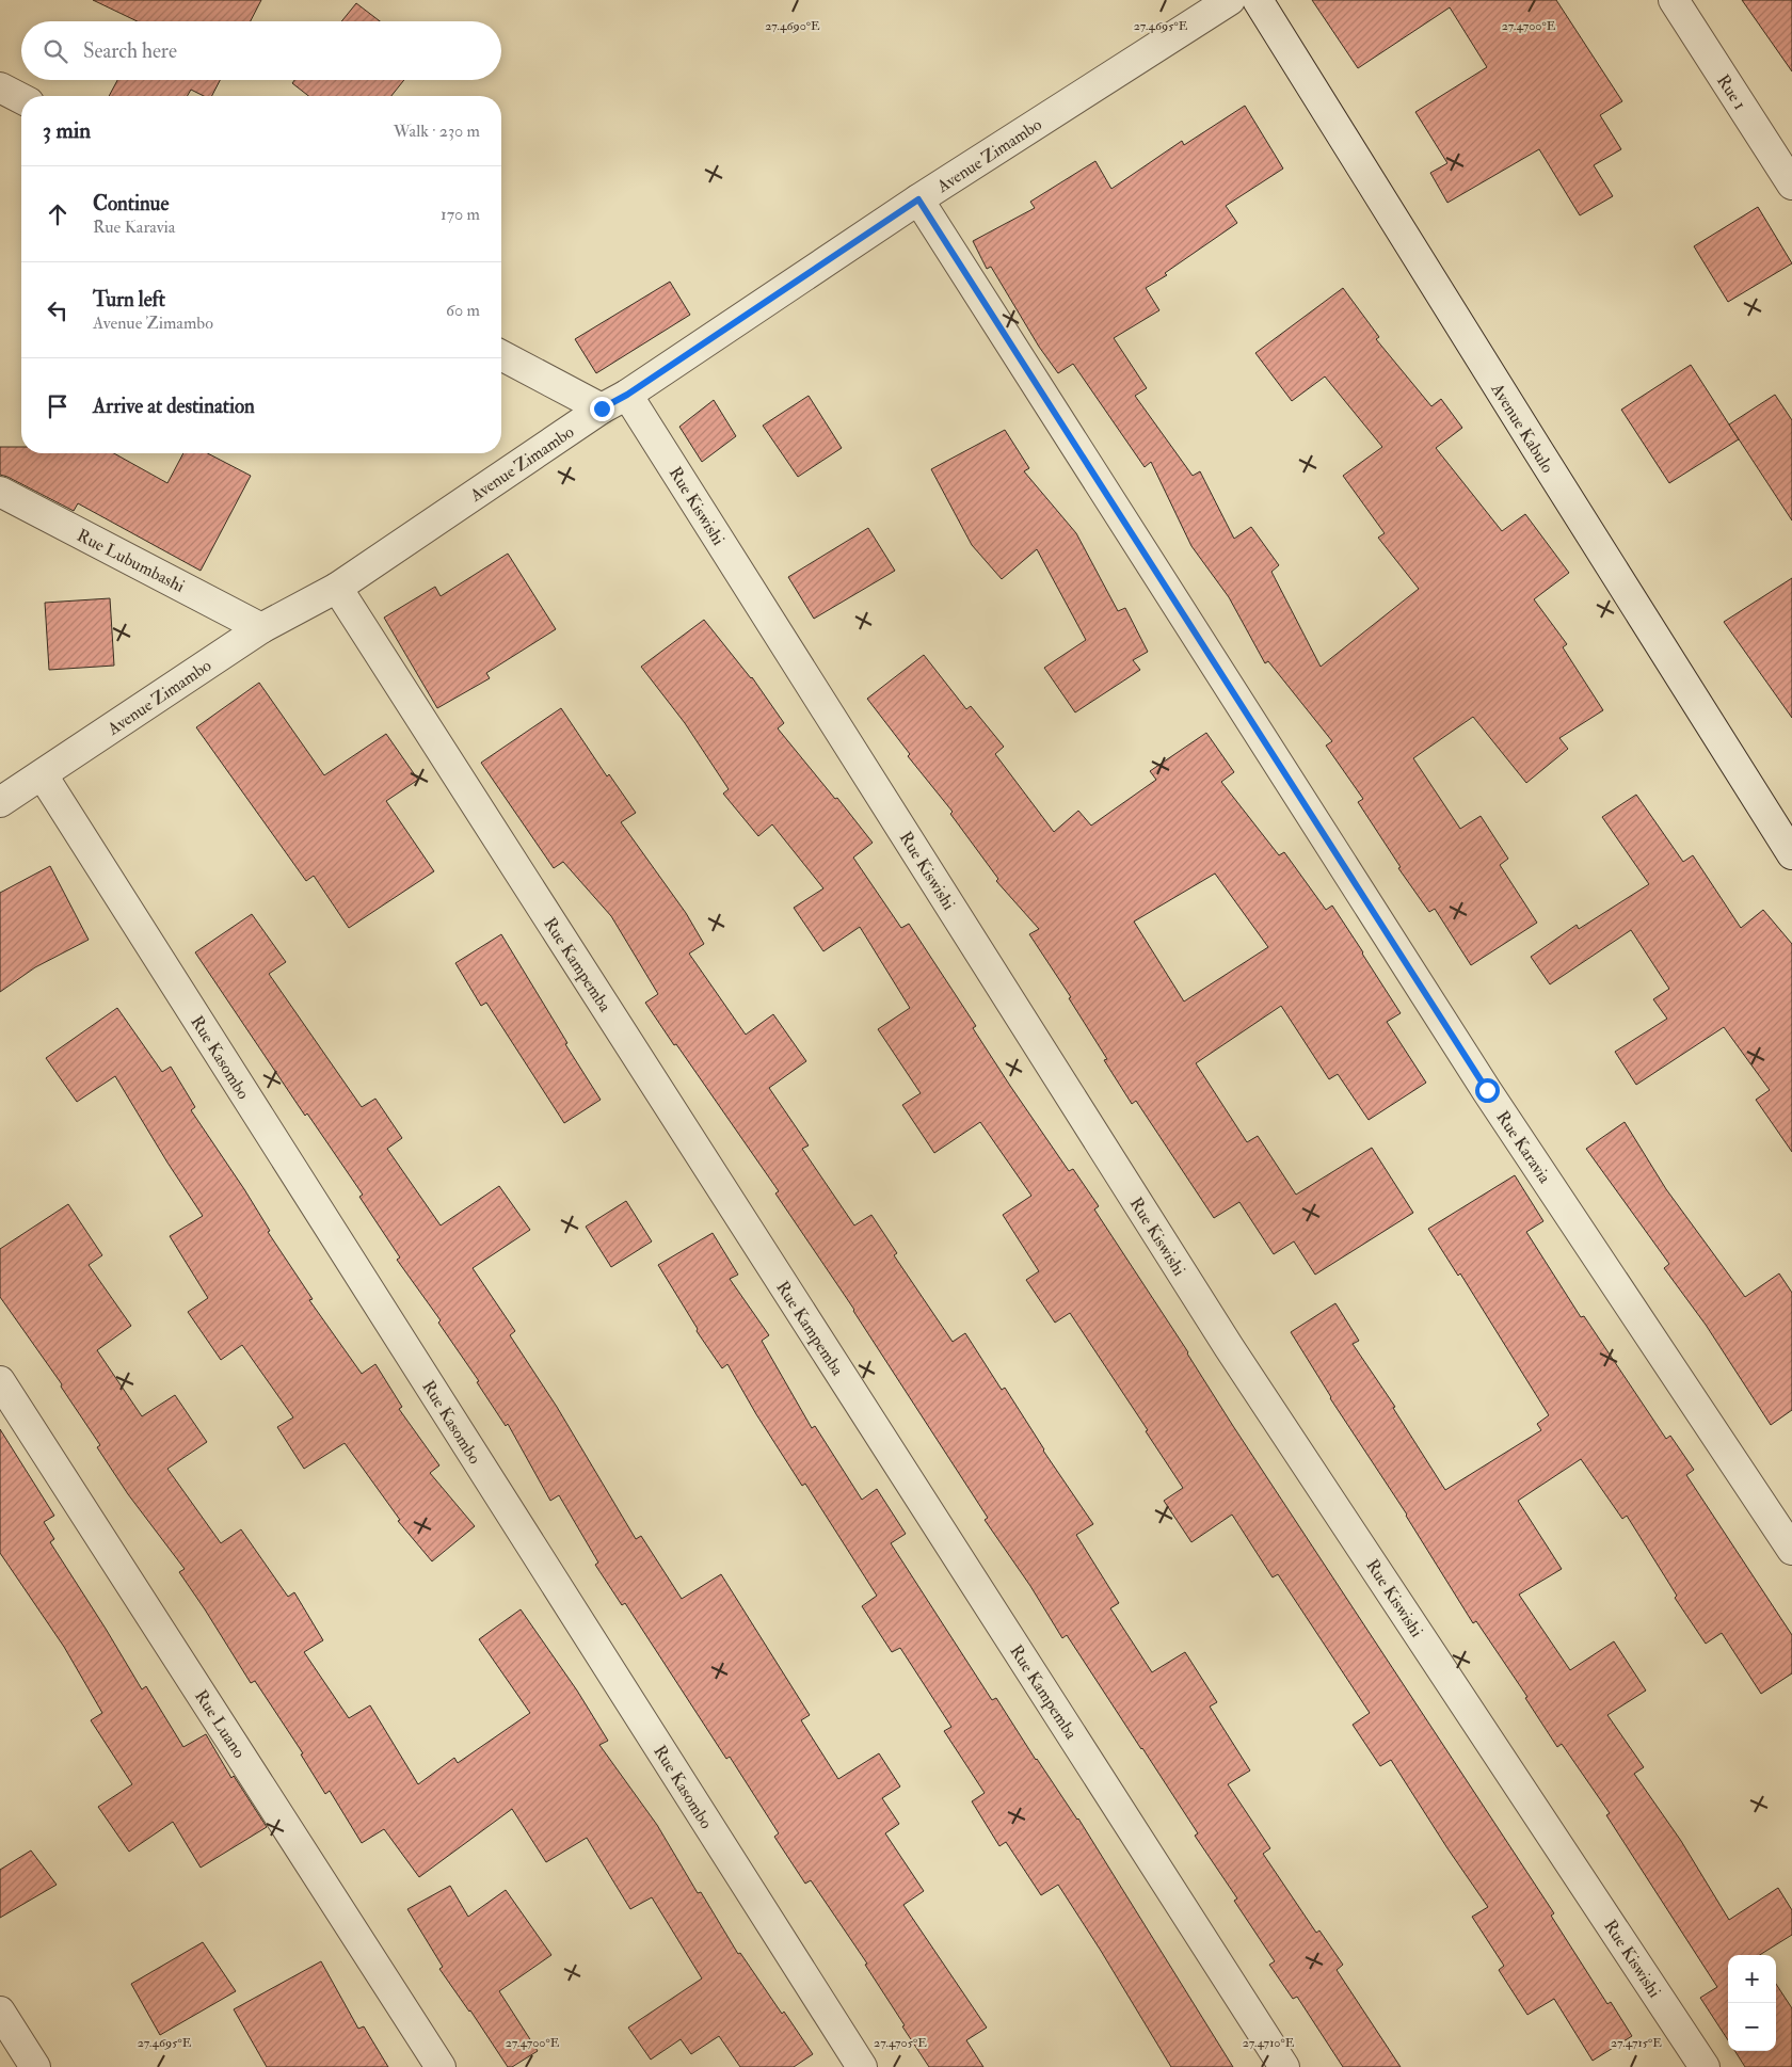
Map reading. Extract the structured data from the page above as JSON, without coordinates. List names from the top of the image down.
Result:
{
  "streets": {
    "street": [
      "Rue 1",
      "Avenue Zimambo",
      "Avenue Kabulo",
      "Rue Kiswishi",
      "Rue Lubumbashi",
      "Rue Kampemba",
      "Rue Kasombo",
      "Rue Karavia",
      "Rue Luano"
    ]
  },
  "crossings": [
    ["Avenue Zimambo", "Rue Kiswishi"],
    ["Avenue Zimambo", "Rue Lubumbashi"],
    ["Avenue Zimambo", "Rue Kampemba"],
    ["Avenue Zimambo", "Rue Kasombo"],
    ["Avenue Zimambo", "Rue Karavia"]
  ],
  "page": {
    "search": "Search here",
    "heading": ["3 min", "Walk · 230 m"],
    "list": [
      ["Continue", "Rue Karavia", "170 m"],
      ["Turn left", "Avenue Zimambo", "60 m"],
      "Arrive at destination"
    ],
    "map_buttons": ["+", "−"]
  },
  "coordinates": [
    "27.4690°E",
    "27.4695°E",
    "27.4700°E",
    "27.4705°E",
    "27.4710°E",
    "27.4715°E"
  ]
}
